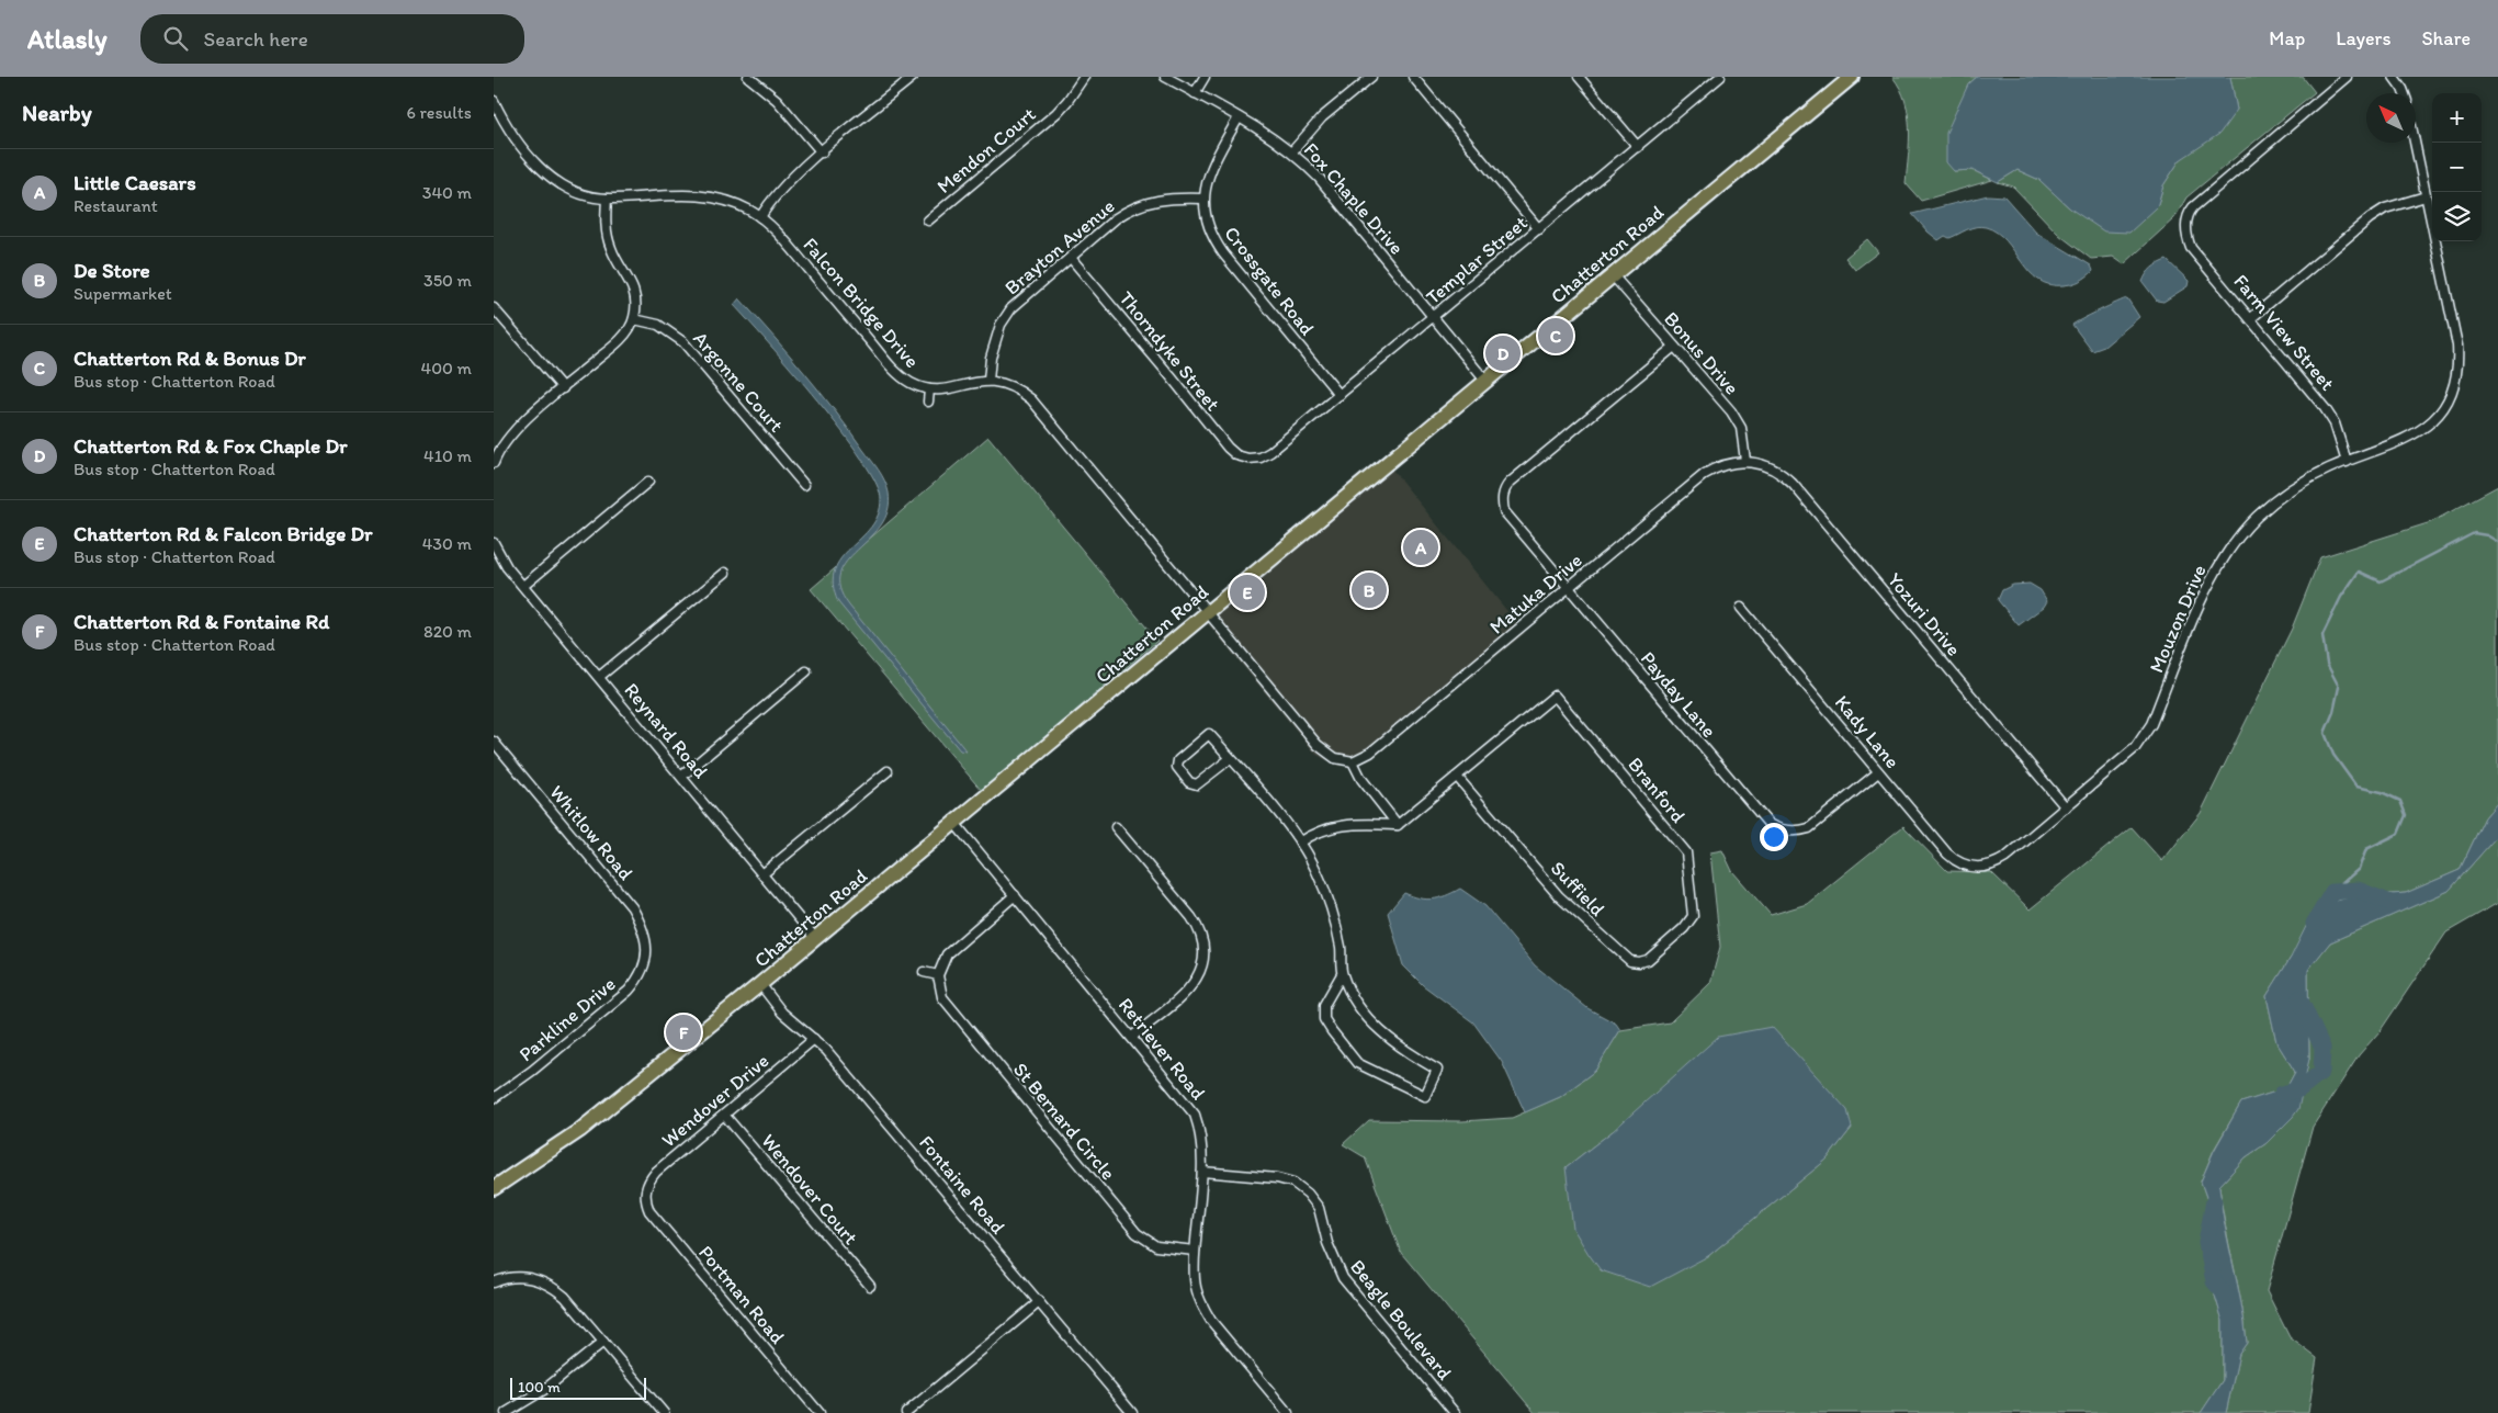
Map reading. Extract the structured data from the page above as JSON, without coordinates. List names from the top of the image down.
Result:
{
  "streets": {
    "main road": ["Chatterton Road"],
    "street": [
      "Mendon Court",
      "Fox Chaple Drive",
      "Brayton Avenue",
      "Templar Street",
      "Crossgate Road",
      "Falcon Bridge Drive",
      "Farm View Street",
      "Thorndyke Street",
      "Bonus Drive",
      "Argonne Court",
      "Matuka Drive",
      "Yozuri Drive",
      "Mouzon Drive",
      "Payday Lane",
      "Reynard Road",
      "Kady Lane",
      "Branford",
      "Whitlow Road",
      "Suffield",
      "Parkline Drive",
      "Retriever Road",
      "Wendover Drive",
      "St Bernard Circle",
      "Fontaine Road",
      "Wendover Court",
      "Portman Road",
      "Beagle Boulevard"
    ]
  },
  "crossings": [
    ["Fox Chaple Drive", "Chatterton Road"],
    ["Fox Chaple Drive", "Templar Street"],
    ["Fox Chaple Drive", "Crossgate Road"],
    ["Brayton Avenue", "Crossgate Road"],
    ["Brayton Avenue", "Falcon Bridge Drive"],
    ["Brayton Avenue", "Thorndyke Street"],
    ["Chatterton Road", "Falcon Bridge Drive"],
    ["Chatterton Road", "Bonus Drive"],
    ["Chatterton Road", "Reynard Road"],
    ["Chatterton Road", "Retriever Road"],
    ["Chatterton Road", "Fontaine Road"],
    ["Templar Street", "Crossgate Road"],
    ["Templar Street", "Thorndyke Street"],
    ["Falcon Bridge Drive", "Matuka Drive"],
    ["Farm View Street", "Mouzon Drive"],
    ["Bonus Drive", "Matuka Drive"],
    ["Bonus Drive", "Yozuri Drive"],
    ["Bonus Drive", "Payday Lane"],
    ["Matuka Drive", "Yozuri Drive"],
    ["Matuka Drive", "Payday Lane"],
    ["Yozuri Drive", "Mouzon Drive"],
    ["Mouzon Drive", "Kady Lane"],
    ["Payday Lane", "Kady Lane"],
    ["Branford", "Suffield"],
    ["Whitlow Road", "Parkline Drive"],
    ["Retriever Road", "St Bernard Circle"],
    ["Retriever Road", "Beagle Boulevard"],
    ["Wendover Drive", "Fontaine Road"],
    ["Wendover Drive", "Wendover Court"],
    ["Wendover Drive", "Portman Road"]
  ],
  "scale_bar": "100 m",
  "north": "top left",
  "page": {
    "header": "Atlasly",
    "search": "Search here",
    "nav": ["Map", "Layers", "Share"],
    "heading": ["Nearby", "6 results"],
    "map_buttons": ["+", "−"],
    "list": [
      {
        "mark": "A",
        "name": "Little Caesars",
        "note": "Restaurant",
        "value": "340 m"
      },
      {
        "mark": "B",
        "name": "De Store",
        "note": "Supermarket",
        "value": "350 m"
      },
      {
        "mark": "C",
        "name": "Chatterton Rd & Bonus Dr",
        "note": "Bus stop · Chatterton Road",
        "value": "400 m"
      },
      {
        "mark": "D",
        "name": "Chatterton Rd & Fox Chaple Dr",
        "note": "Bus stop · Chatterton Road",
        "value": "410 m"
      },
      {
        "mark": "E",
        "name": "Chatterton Rd & Falcon Bridge Dr",
        "note": "Bus stop · Chatterton Road",
        "value": "430 m"
      },
      {
        "mark": "F",
        "name": "Chatterton Rd & Fontaine Rd",
        "note": "Bus stop · Chatterton Road",
        "value": "820 m"
      }
    ],
    "pins": [
      "C",
      "D",
      "A",
      "B",
      "E",
      "F"
    ],
    "scale": "100 m"
  }
}
